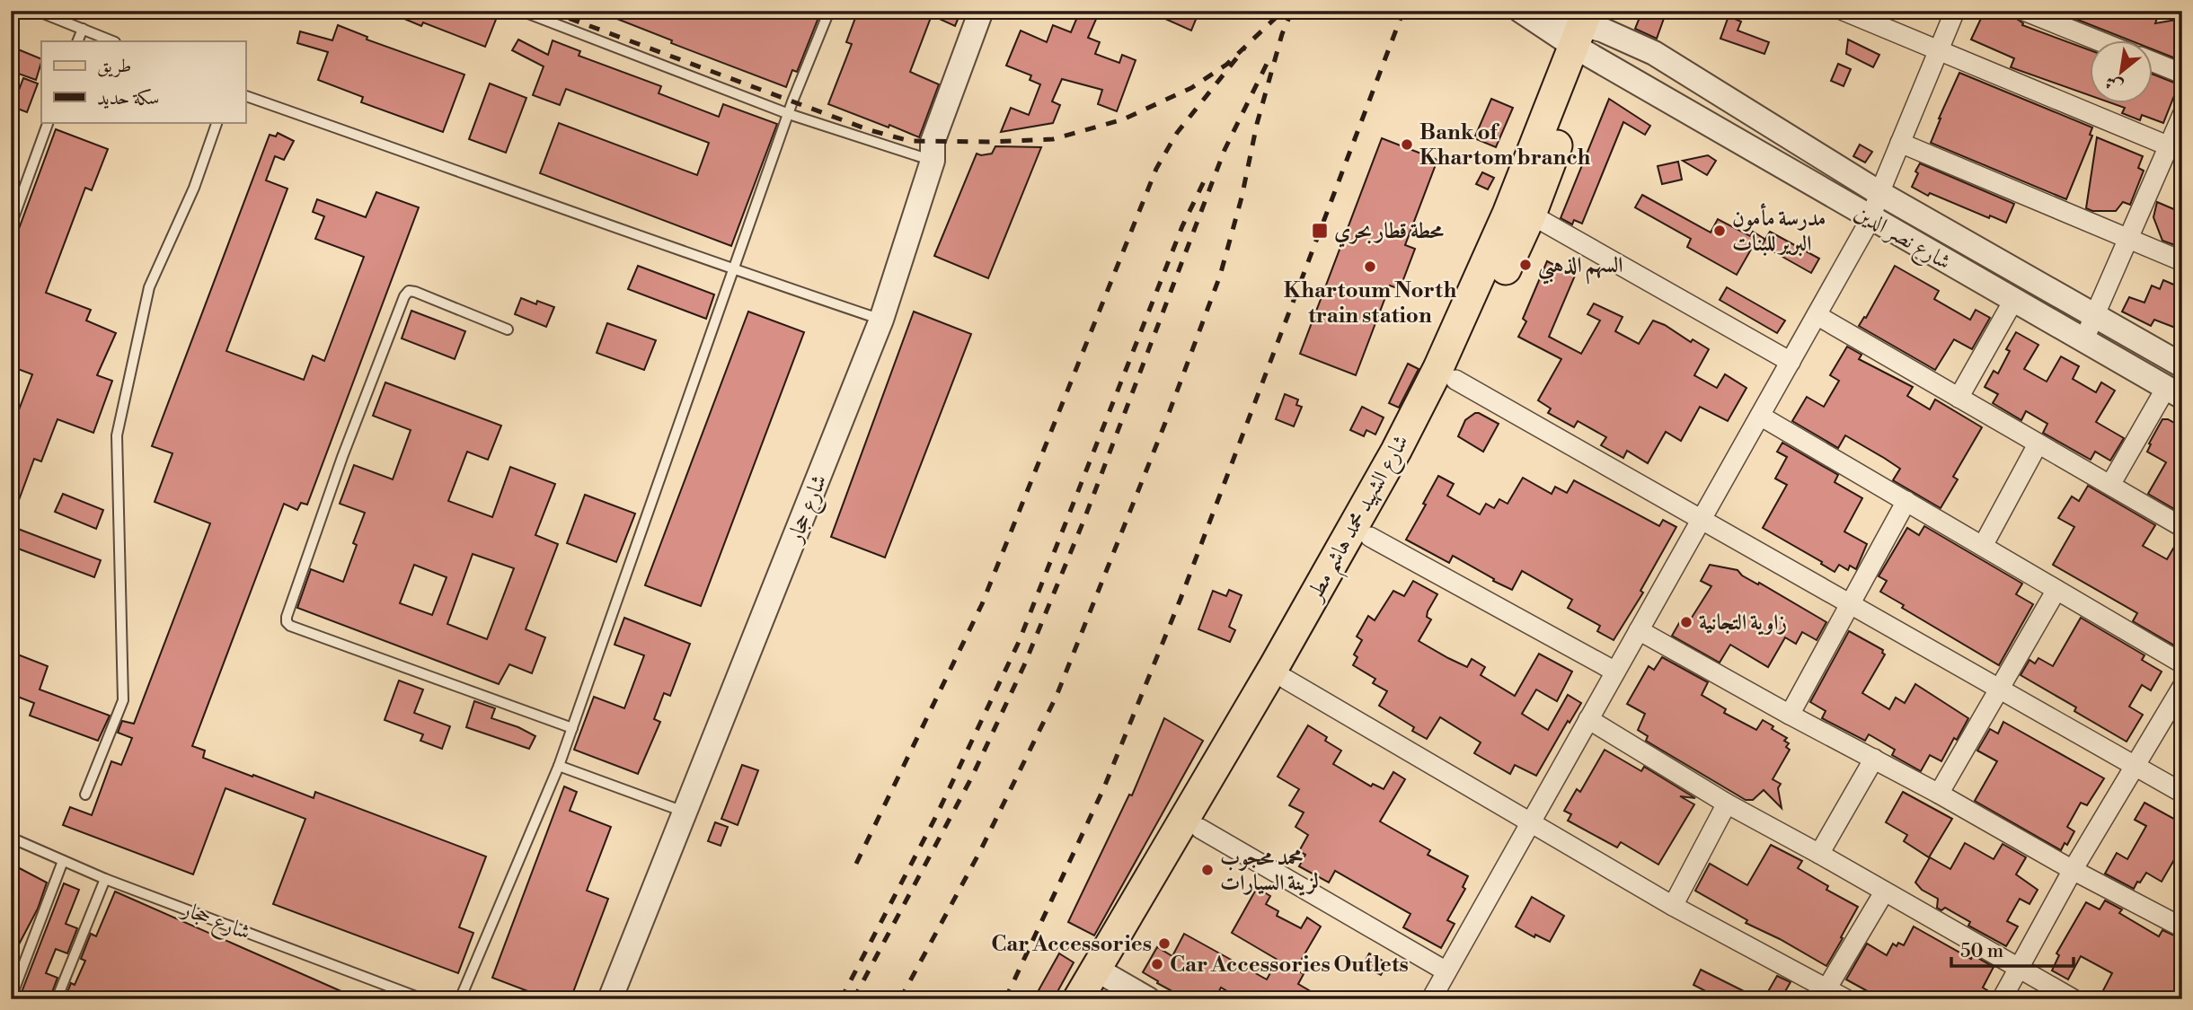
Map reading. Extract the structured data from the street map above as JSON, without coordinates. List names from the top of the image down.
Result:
{
  "streets": {
    "main road": ["شارع الشهيد محمد هاشم مطر"],
    "street": ["شارع نصر الدين", "شارع حجار"]
  },
  "crossings": [
    ["شارع نصر الدين", "شارع الشهيد محمد هاشم مطر"]
  ],
  "places": {
    "other": [
      "Bank of Khartom branch",
      "مدرسة مأمون البرير للبنات",
      "السهم الذهبي",
      "Khartoum North train station",
      "زاوية التجانية",
      "محمد محجوب لزينة السيارات",
      "Car Accessories",
      "Car Accessories Outlets"
    ],
    "transit": ["محطة قطار بحري"]
  },
  "legend": ["طريق", "سكة حديد"],
  "scale_bar": "50 m",
  "north": "bottom left"
}
